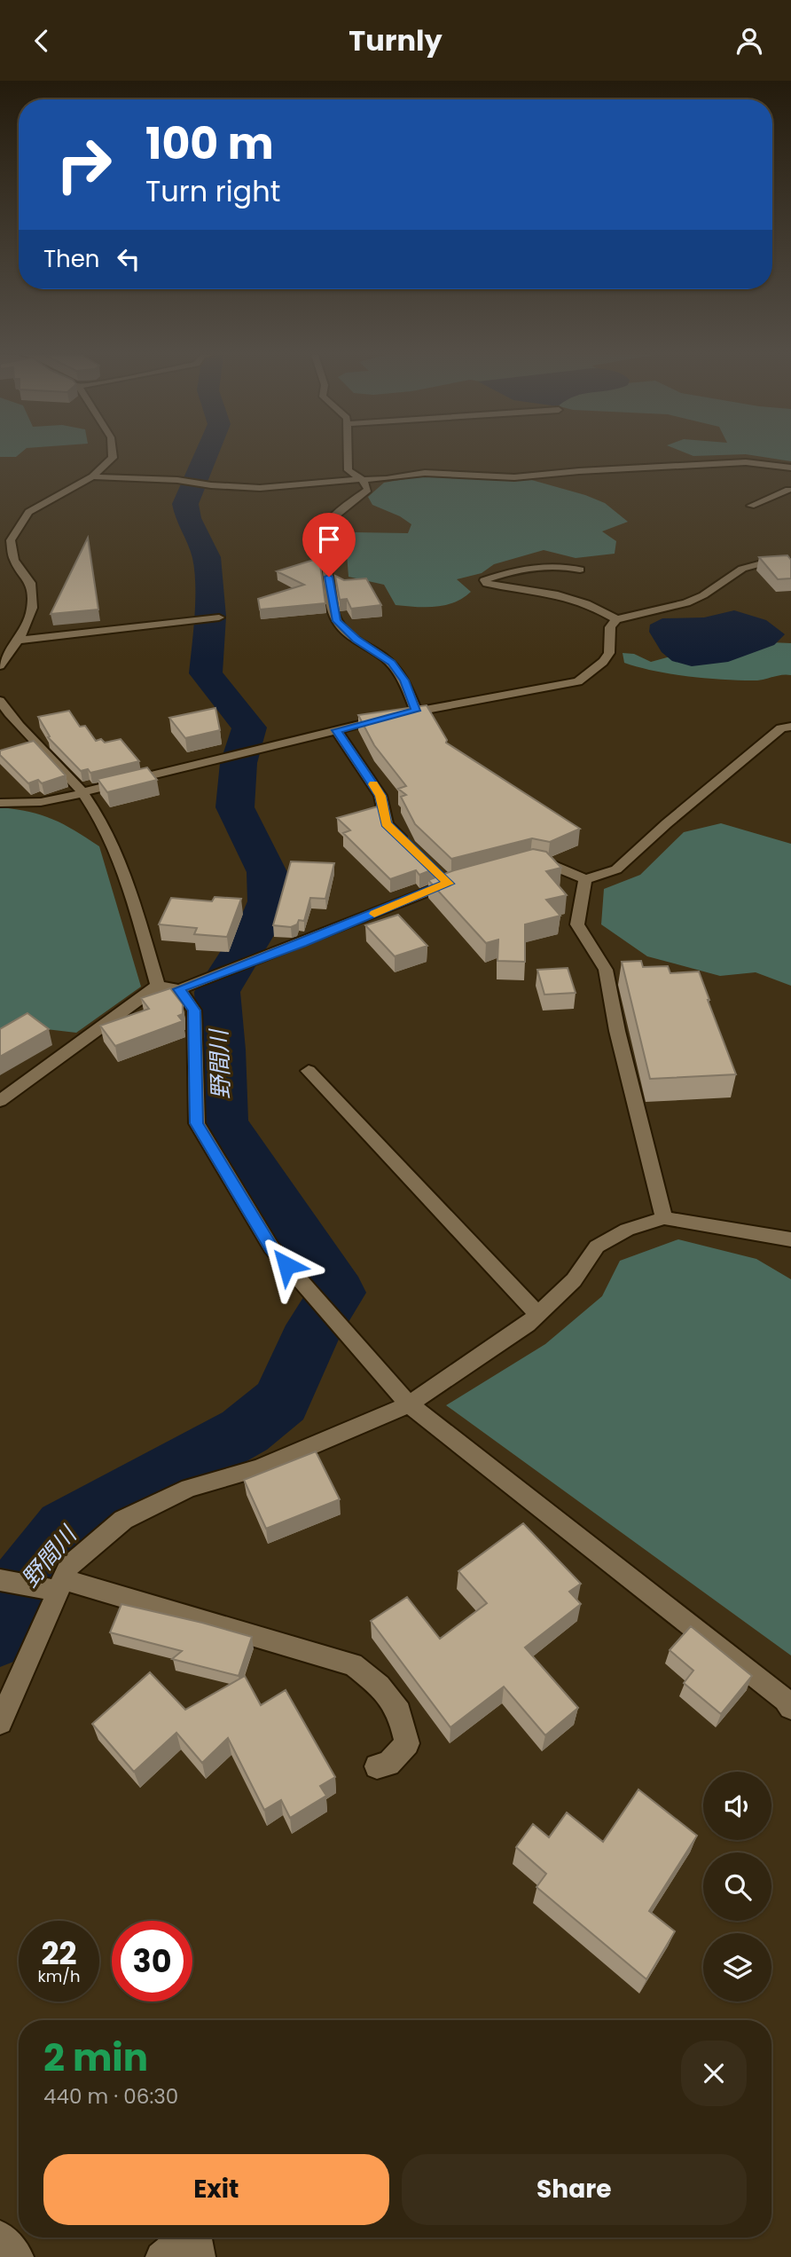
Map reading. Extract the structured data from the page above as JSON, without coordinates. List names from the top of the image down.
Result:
{
  "water": ["野間川"],
  "page": {
    "header": "Turnly",
    "turn": ["100 m", "Turn right"],
    "then": "Then",
    "speed": "22 km/h",
    "limit": "30",
    "heading": ["2 min", "440 m · 06:30"],
    "buttons": ["Exit", "Share"]
  }
}
